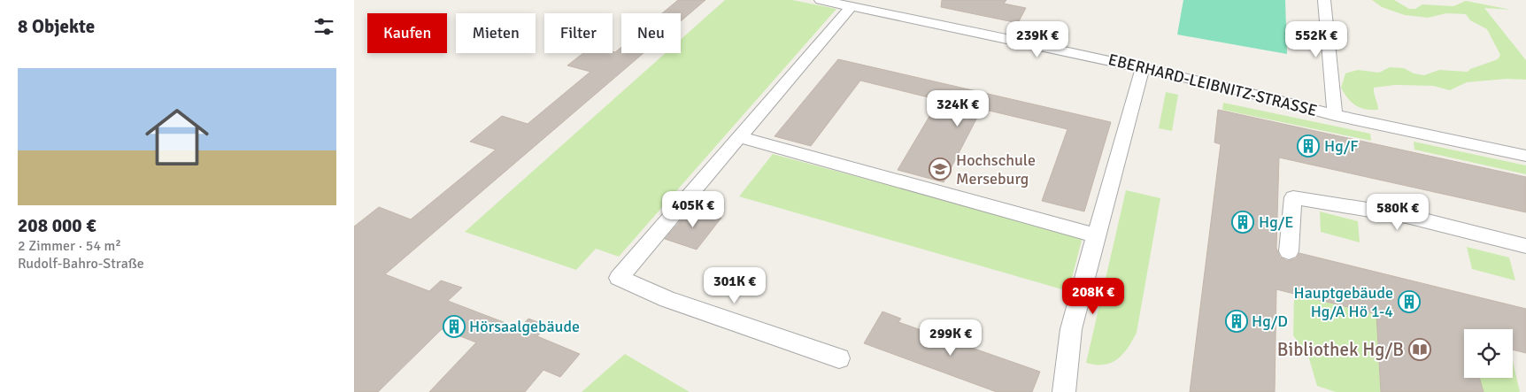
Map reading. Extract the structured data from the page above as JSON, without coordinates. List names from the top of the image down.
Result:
{
  "streets": {
    "street": ["EBERHARD-LEIBNITZ-STRASSE"]
  },
  "places": {
    "building": [
      "Hg/F",
      "Hg/E",
      "Hauptgebäude Hg/A Hö 1-4",
      "Hg/D",
      "Hörsaalgebäude"
    ],
    "school or university": ["Hochschule Merseburg"],
    "library": ["Bibliothek Hg/B"]
  },
  "page": {
    "heading": "8 Objekte",
    "chip": [
      "Kaufen",
      "Mieten",
      "Filter",
      "Neu"
    ],
    "price": [
      "239K €",
      "552K €",
      "324K €",
      "405K €",
      "580K €",
      "301K €",
      "208K €",
      "299K €"
    ],
    "list": [
      {
        "name": "208 000 €",
        "note": "2 Zimmer · 54 m² · Rudolf-Bahro-Straße"
      }
    ]
  }
}
